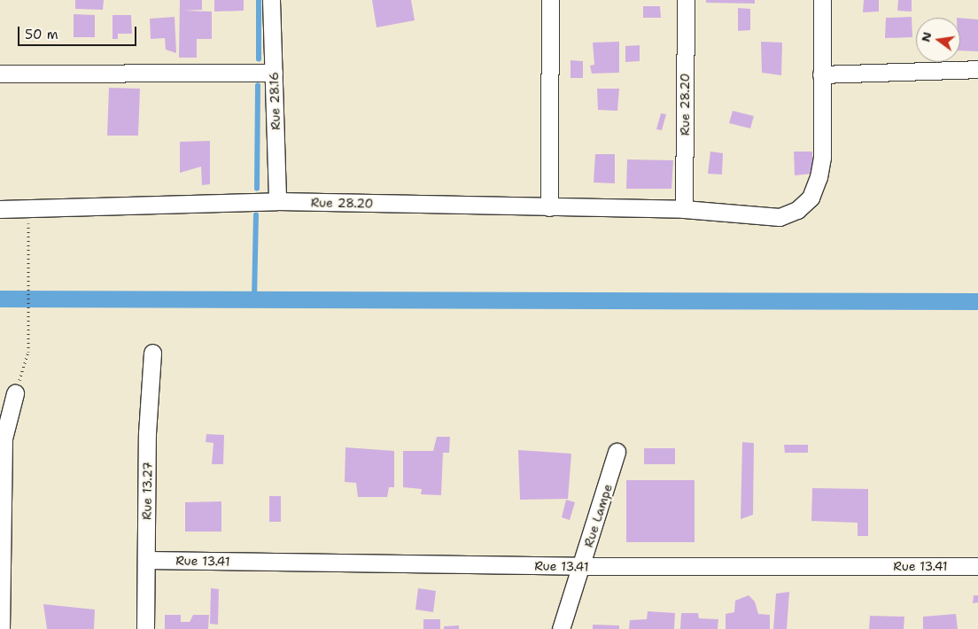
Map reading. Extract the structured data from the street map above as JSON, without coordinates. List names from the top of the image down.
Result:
{
  "streets": {
    "street": [
      "Rue 28.16",
      "Rue 28.20",
      "Rue 13.27",
      "Rue Lampe",
      "Rue 13.41"
    ]
  },
  "crossings": [
    ["Rue 28.16", "Rue 28.20"],
    ["Rue 13.27", "Rue 13.41"],
    ["Rue Lampe", "Rue 13.41"]
  ],
  "scale_bar": "50 m",
  "north": "left"
}
